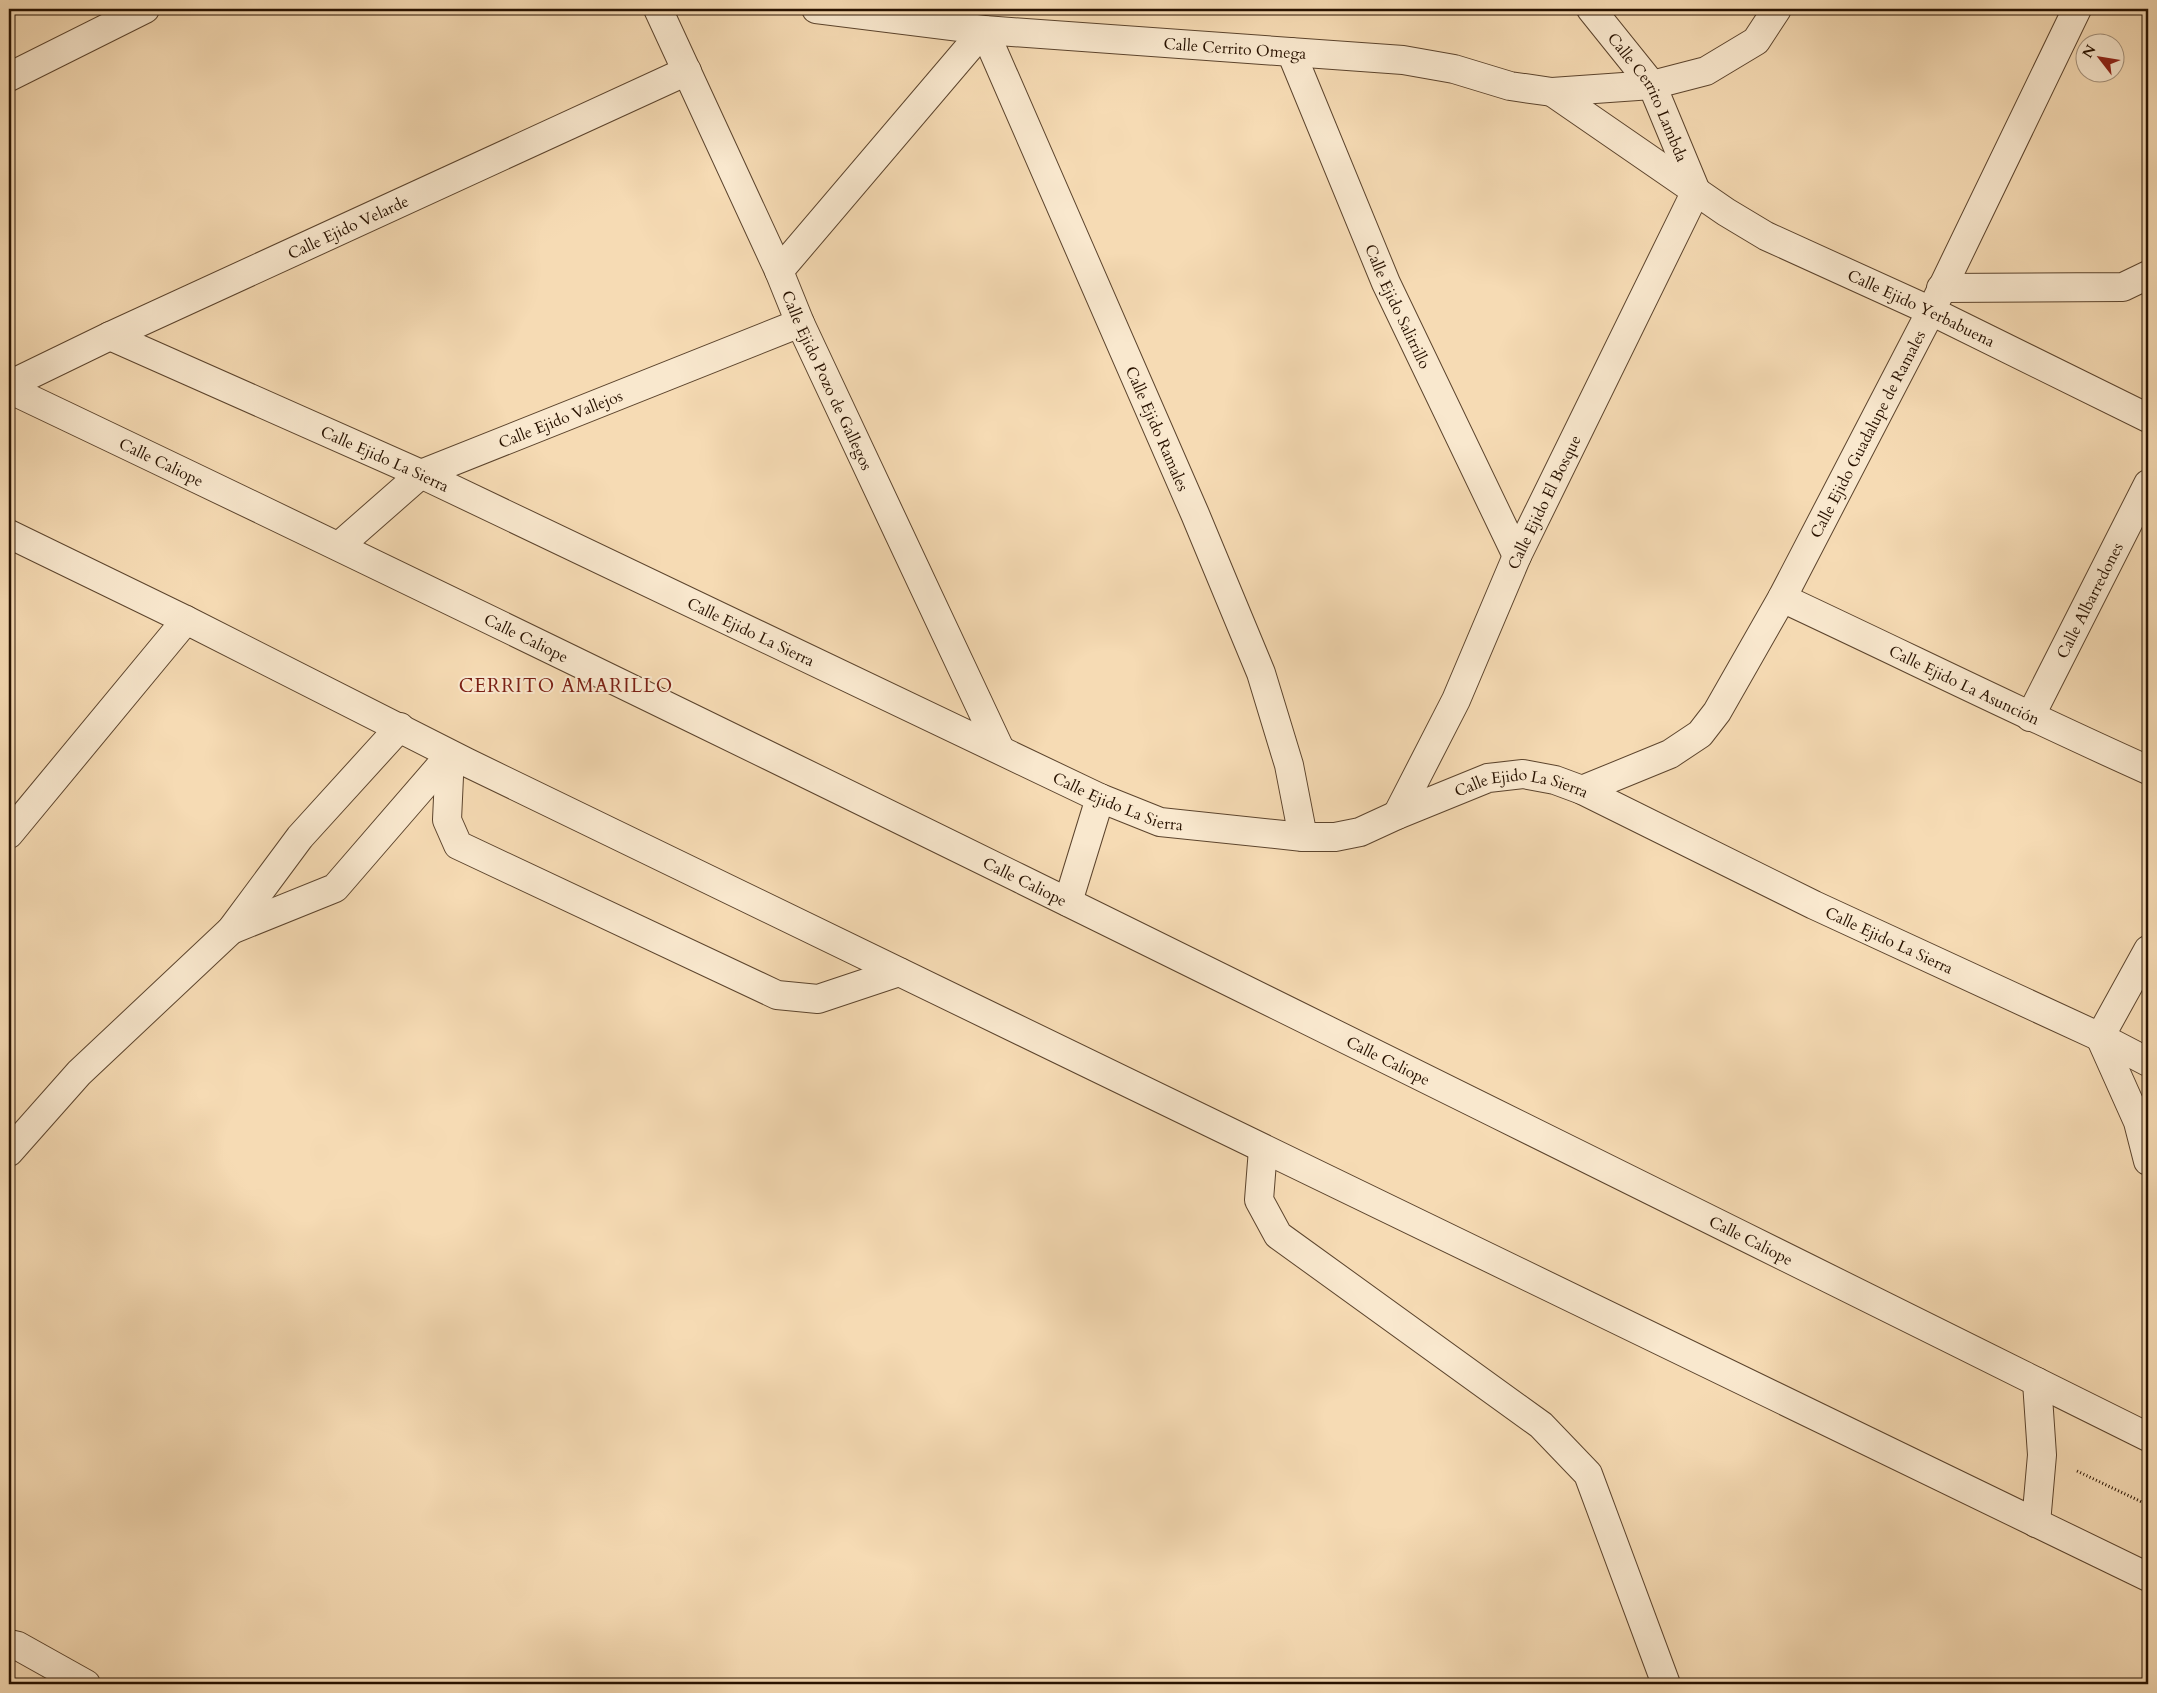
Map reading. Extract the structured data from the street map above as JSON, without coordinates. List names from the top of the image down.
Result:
{
  "streets": {
    "street": [
      "Calle Cerrito Omega",
      "Calle Cerrito Lambda",
      "Calle Ejido Velarde",
      "Calle Ejido Salitrillo",
      "Calle Ejido Yerbabuena",
      "Calle Ejido Pozo de Gallegos",
      "Calle Ejido Vallejos",
      "Calle Ejido Ramales",
      "Calle Ejido Guadalupe de Ramales",
      "Calle Ejido La Sierra",
      "Calle Caliope",
      "Calle Ejido El Bosque",
      "Calle Albarredones",
      "Calle Ejido La Asunción"
    ]
  },
  "crossings": [
    ["Calle Cerrito Omega", "Calle Cerrito Lambda"],
    ["Calle Cerrito Omega", "Calle Ejido Salitrillo"],
    ["Calle Cerrito Omega", "Calle Ejido Yerbabuena"],
    ["Calle Cerrito Omega", "Calle Ejido Ramales"],
    ["Calle Cerrito Lambda", "Calle Ejido Yerbabuena"],
    ["Calle Cerrito Lambda", "Calle Ejido El Bosque"],
    ["Calle Ejido Velarde", "Calle Ejido Pozo de Gallegos"],
    ["Calle Ejido Velarde", "Calle Ejido La Sierra"],
    ["Calle Ejido Velarde", "Calle Caliope"],
    ["Calle Ejido Salitrillo", "Calle Ejido El Bosque"],
    ["Calle Ejido Yerbabuena", "Calle Ejido Guadalupe de Ramales"],
    ["Calle Ejido Yerbabuena", "Calle Ejido El Bosque"],
    ["Calle Ejido Pozo de Gallegos", "Calle Ejido Vallejos"],
    ["Calle Ejido Pozo de Gallegos", "Calle Ejido La Sierra"],
    ["Calle Ejido Vallejos", "Calle Ejido La Sierra"],
    ["Calle Ejido Vallejos", "Calle Caliope"],
    ["Calle Ejido Ramales", "Calle Ejido La Sierra"],
    ["Calle Ejido Guadalupe de Ramales", "Calle Ejido La Sierra"],
    ["Calle Ejido Guadalupe de Ramales", "Calle Ejido La Asunción"],
    ["Calle Ejido La Sierra", "Calle Ejido El Bosque"],
    ["Calle Albarredones", "Calle Ejido La Asunción"]
  ],
  "districts": ["CERRITO AMARILLO"],
  "north": "top left"
}
